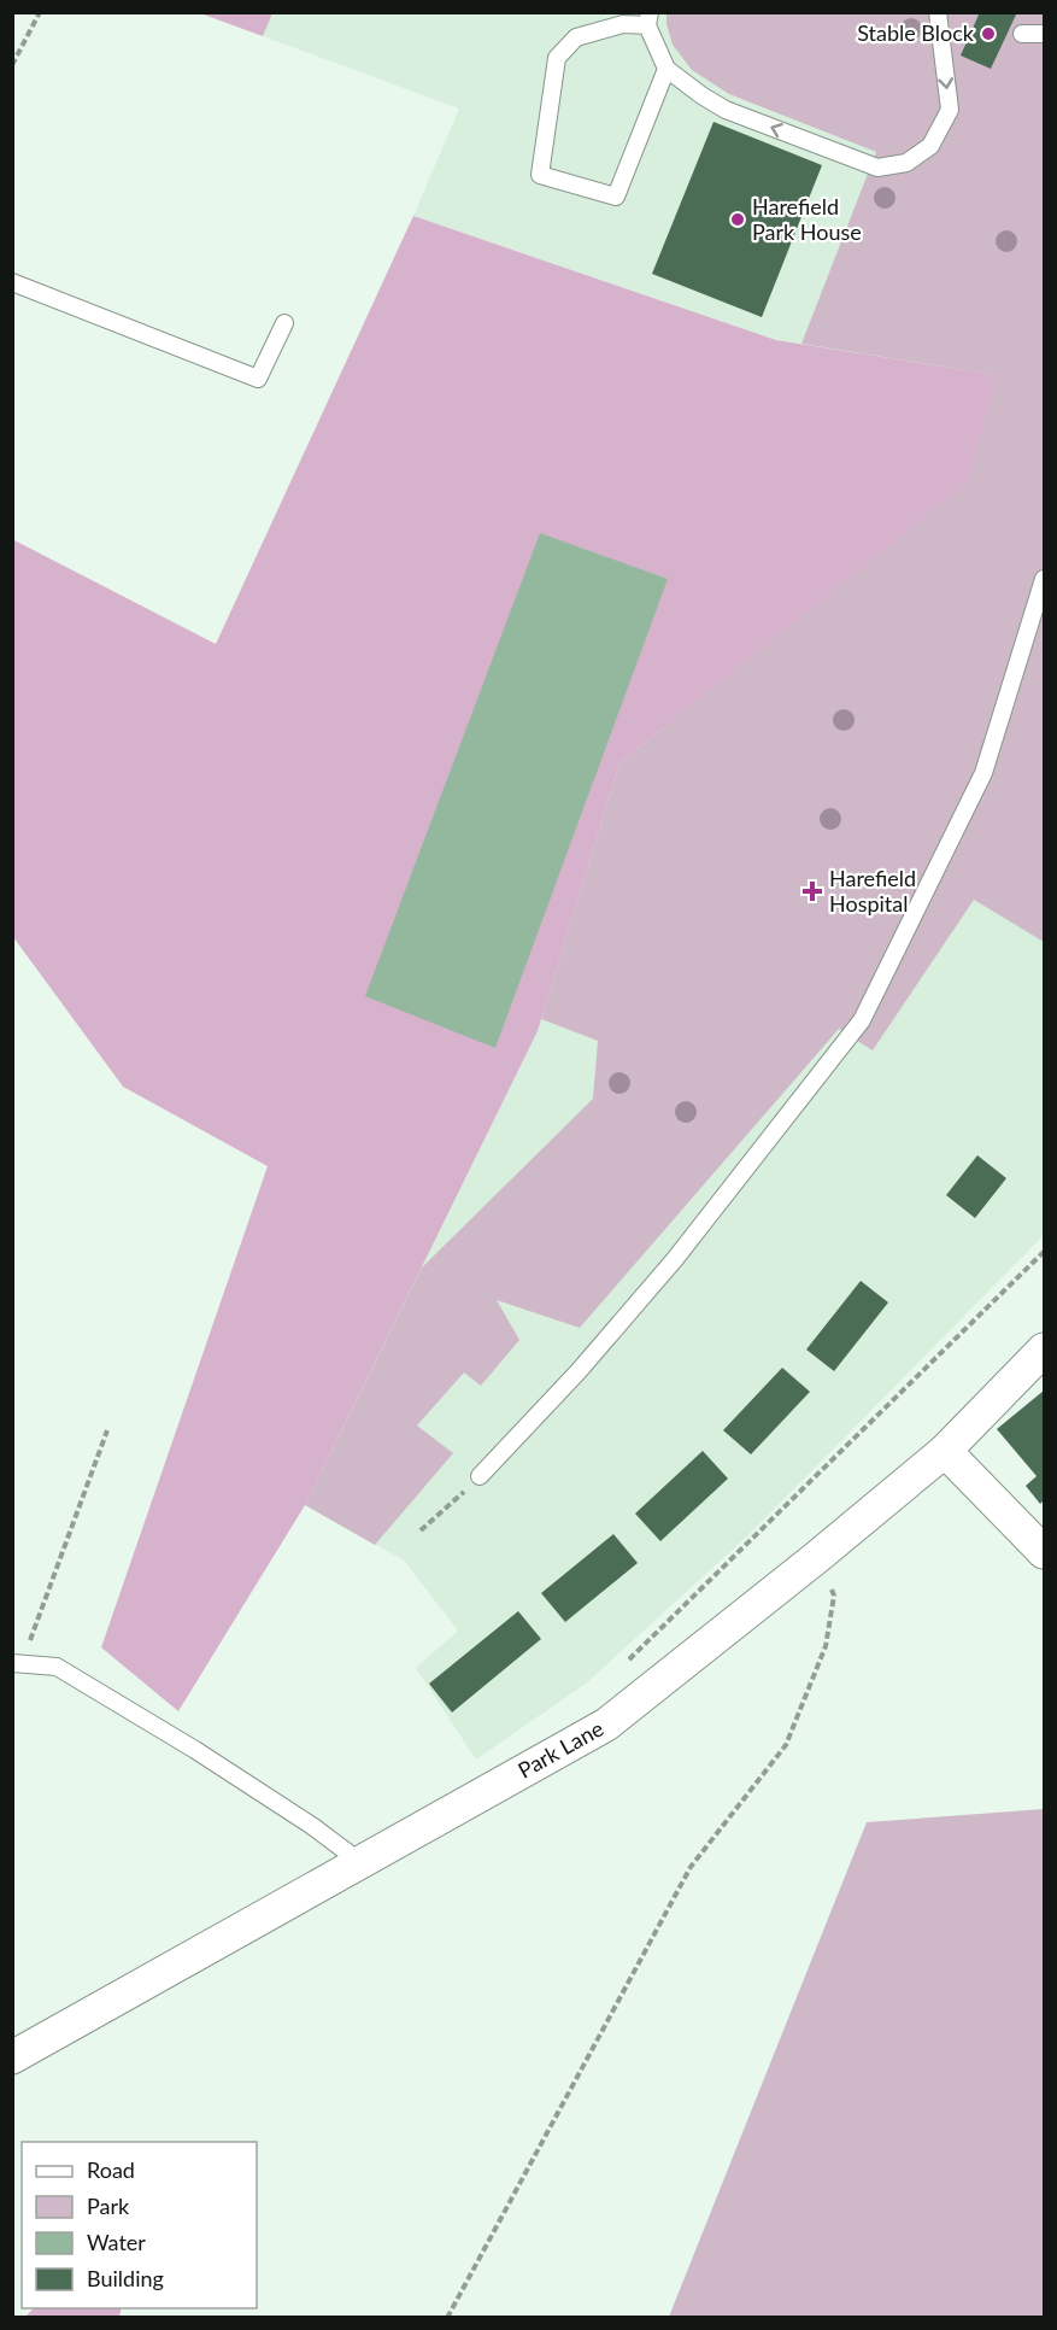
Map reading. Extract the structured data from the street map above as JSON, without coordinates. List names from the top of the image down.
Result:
{
  "streets": {
    "street": ["Park Lane"]
  },
  "places": {
    "other": ["Stable Block", "Harefield Park House"],
    "health": ["Harefield Hospital"]
  },
  "legend": [
    "Road",
    "Park",
    "Water",
    "Building"
  ]
}
